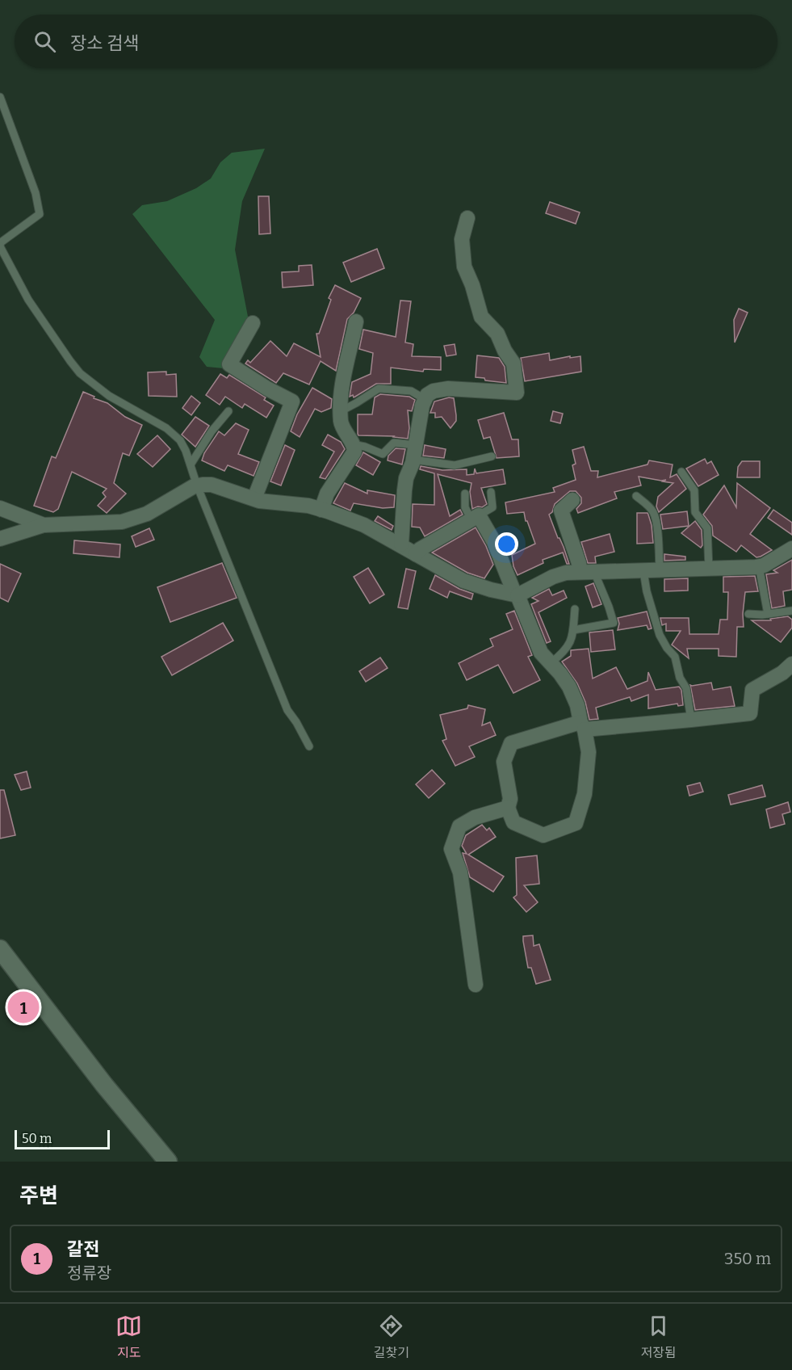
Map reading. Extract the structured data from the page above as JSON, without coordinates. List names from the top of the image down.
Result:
{
  "scale_bar": "50 m",
  "page": {
    "search": "장소 검색",
    "pins": "1",
    "scale": "50 m",
    "heading": "주변",
    "list": [
      {
        "mark": "1",
        "name": "갈전",
        "note": "정류장",
        "value": "350 m"
      }
    ],
    "nav": ["지도", "길찾기", "저장됨"]
  }
}
